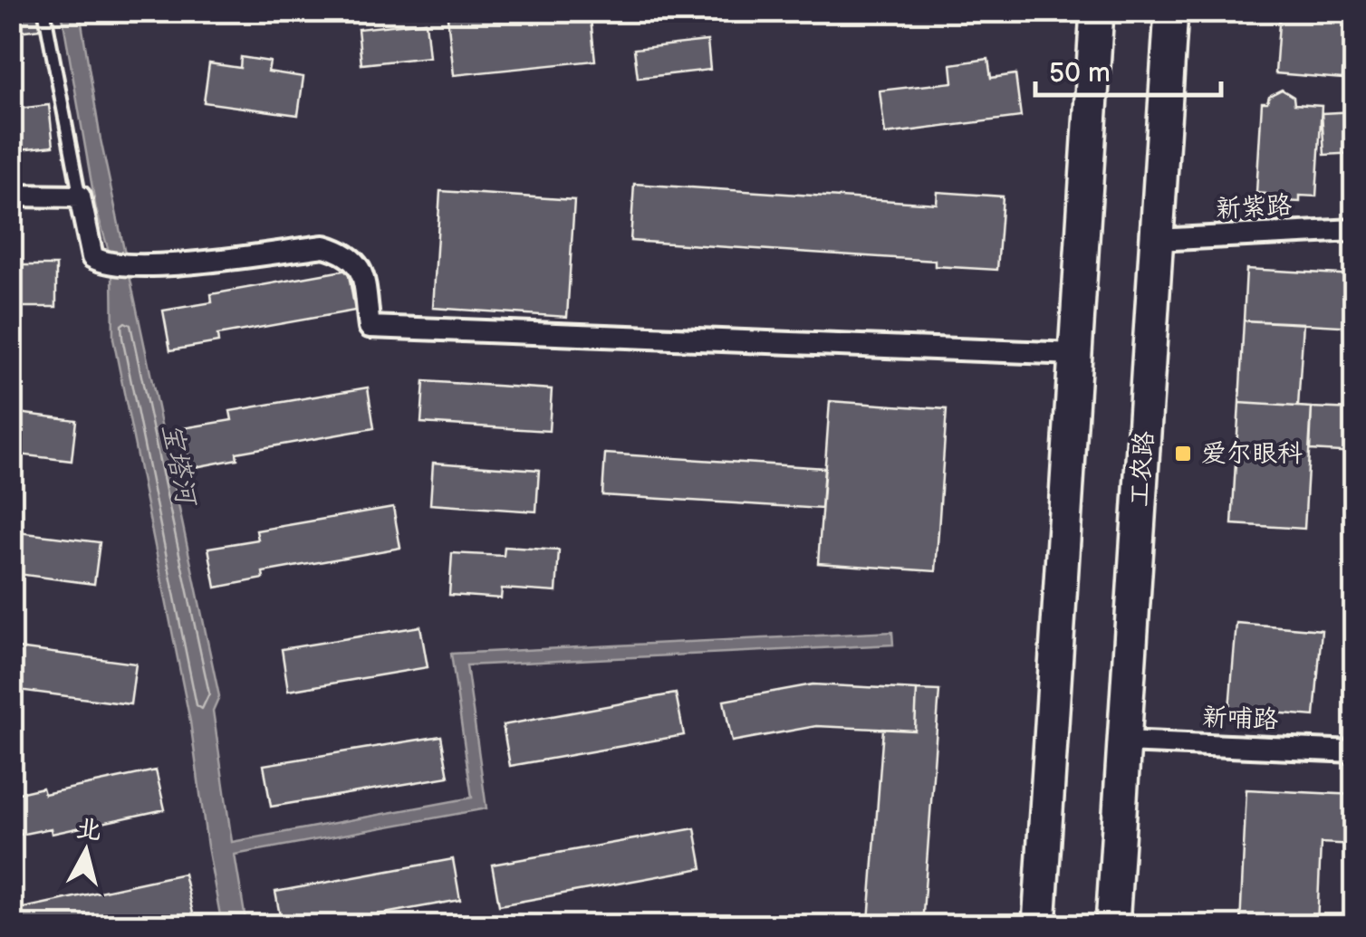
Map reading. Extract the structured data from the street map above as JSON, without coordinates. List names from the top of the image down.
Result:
{
  "streets": {
    "main road": ["工农路"],
    "street": ["新紫路", "新哺路"]
  },
  "crossings": [
    ["新紫路", "工农路"],
    ["工农路", "新哺路"]
  ],
  "water": ["宝塔河"],
  "places": {
    "transit": ["爱尔眼科"]
  },
  "scale_bar": "50 m",
  "north": "top"
}
